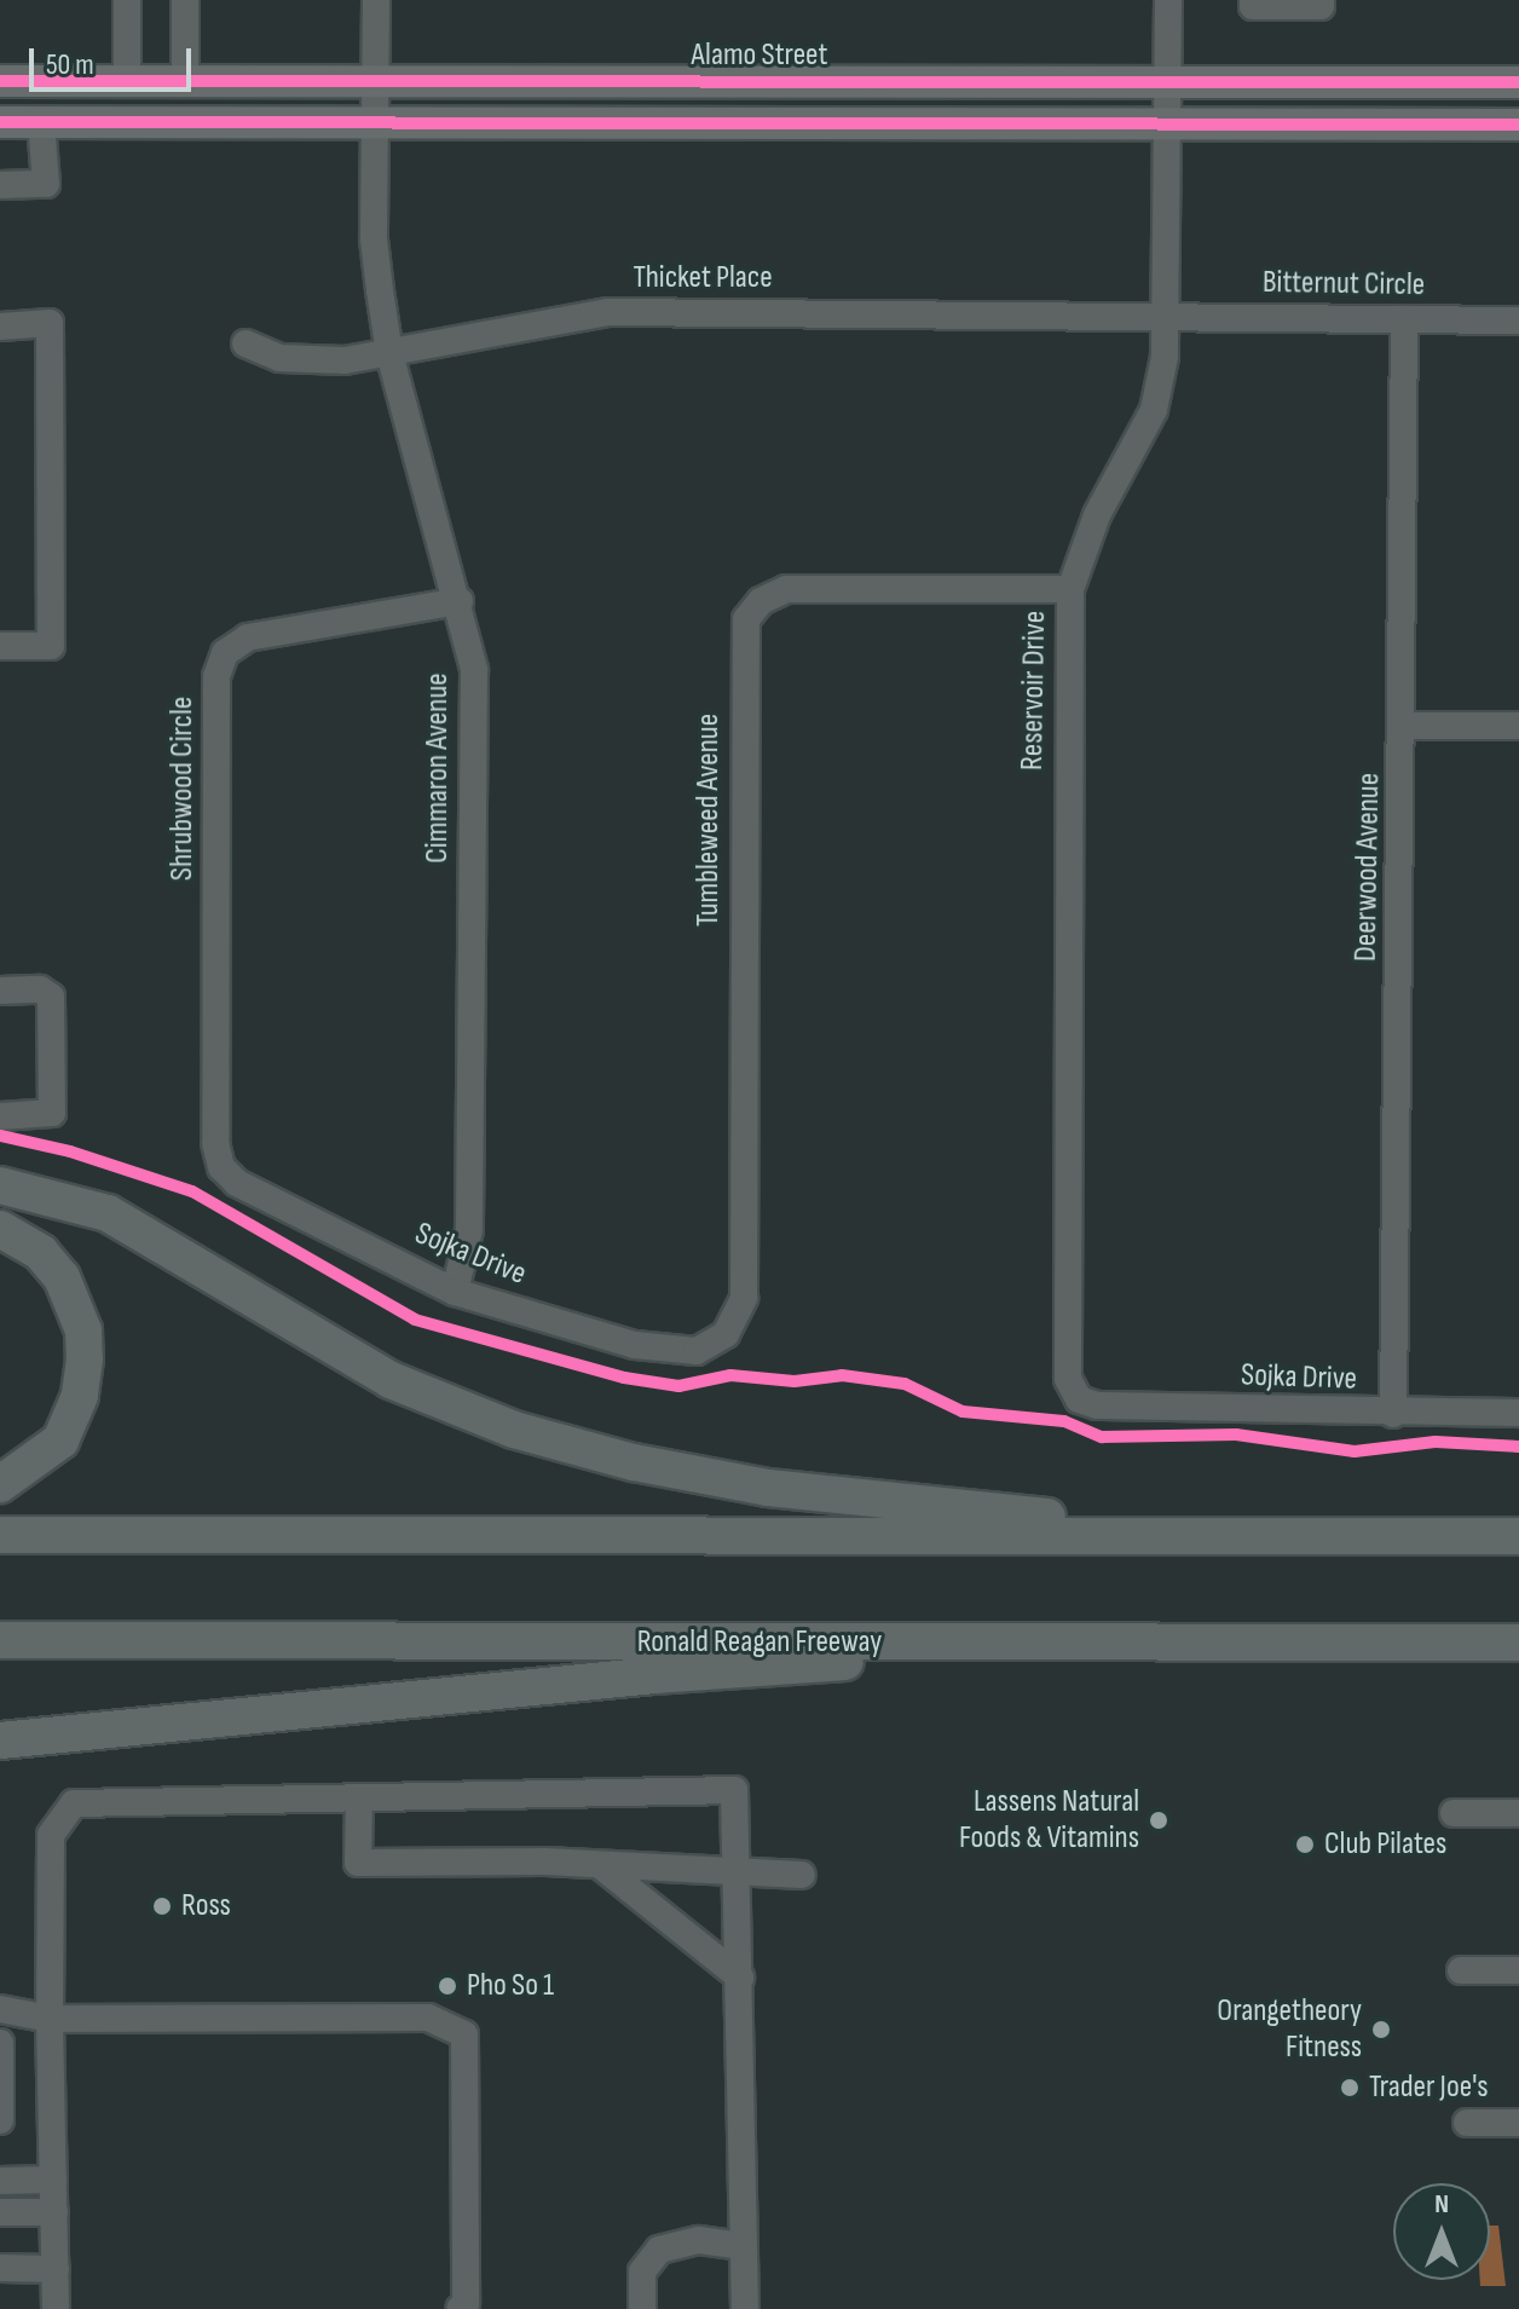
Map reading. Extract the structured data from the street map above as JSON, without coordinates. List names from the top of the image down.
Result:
{
  "streets": {
    "highway": ["Ronald Reagan Freeway"],
    "main road": ["Alamo Street"],
    "street": [
      "Thicket Place",
      "Bitternut Circle",
      "Reservoir Drive",
      "Cimmaron Avenue",
      "Shrubwood Circle",
      "Tumbleweed Avenue",
      "Deerwood Avenue",
      "Sojka Drive"
    ]
  },
  "crossings": [
    ["Alamo Street", "Reservoir Drive"],
    ["Alamo Street", "Cimmaron Avenue"],
    ["Thicket Place", "Bitternut Circle"],
    ["Thicket Place", "Reservoir Drive"],
    ["Thicket Place", "Cimmaron Avenue"],
    ["Bitternut Circle", "Reservoir Drive"],
    ["Bitternut Circle", "Deerwood Avenue"],
    ["Reservoir Drive", "Tumbleweed Avenue"],
    ["Reservoir Drive", "Sojka Drive"],
    ["Cimmaron Avenue", "Shrubwood Circle"],
    ["Cimmaron Avenue", "Sojka Drive"],
    ["Shrubwood Circle", "Sojka Drive"],
    ["Tumbleweed Avenue", "Sojka Drive"],
    ["Deerwood Avenue", "Sojka Drive"]
  ],
  "places": [
    "Lassens Natural Foods & Vitamins",
    "Club Pilates",
    "Ross",
    "Pho So 1",
    "Orangetheory Fitness",
    "Trader Joe's"
  ],
  "scale_bar": "50 m",
  "north": "top"
}
